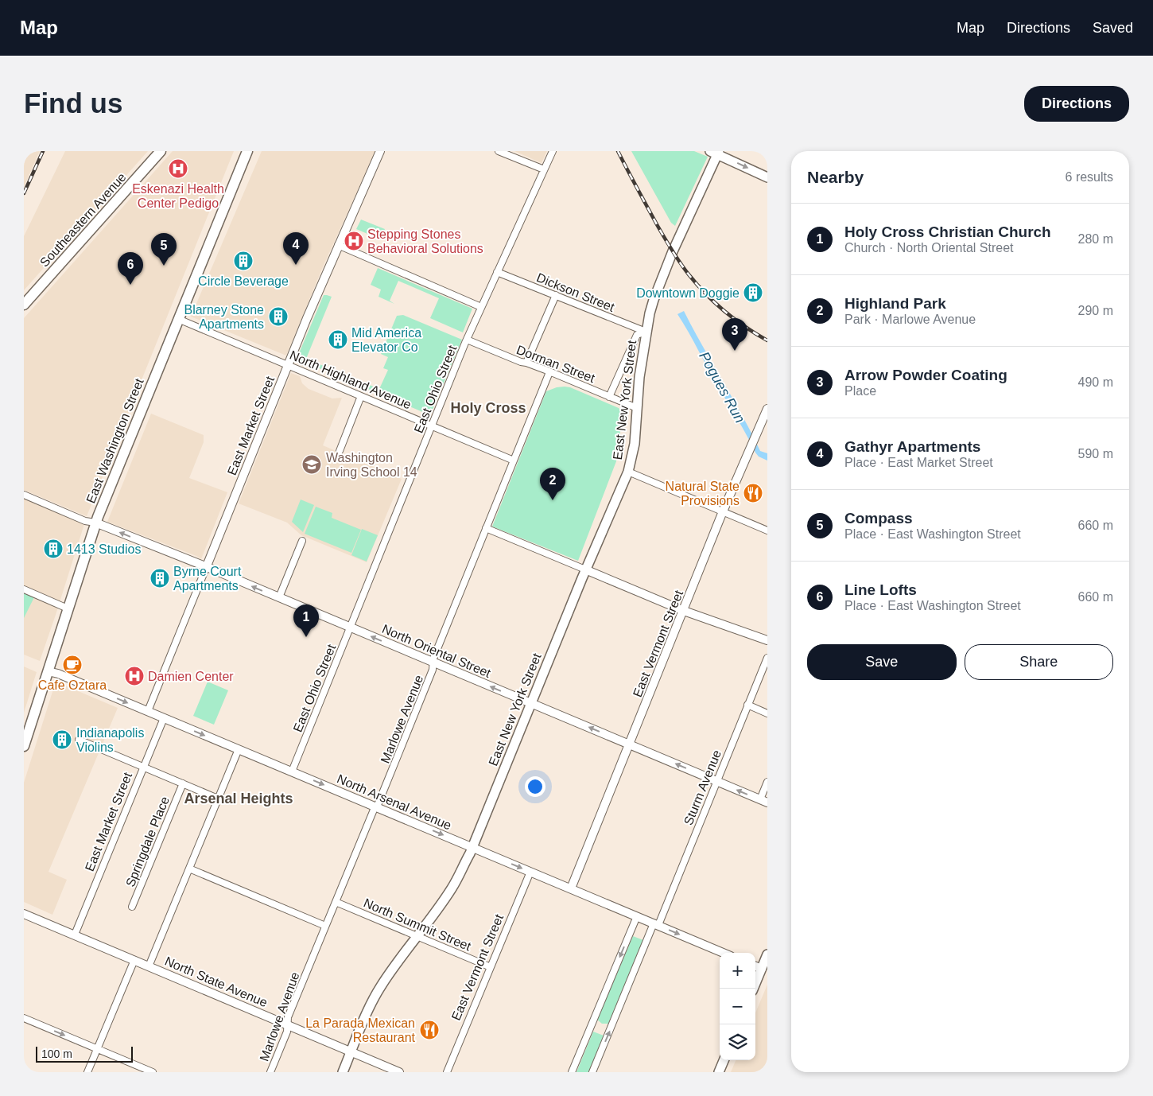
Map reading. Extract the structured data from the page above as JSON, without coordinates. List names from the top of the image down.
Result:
{
  "streets": {
    "main road": ["Southeastern Avenue", "East New York Street", "East Washington Street"],
    "street": [
      "Dickson Street",
      "Dorman Street",
      "North Highland Avenue",
      "East Ohio Street",
      "East Market Street",
      "East Vermont Street",
      "North Oriental Street",
      "Marlowe Avenue",
      "Sturm Avenue",
      "North Arsenal Avenue",
      "Springdale Place",
      "North Summit Street",
      "North State Avenue"
    ]
  },
  "crossings": [
    ["Dickson Street", "East Ohio Street"],
    ["Dickson Street", "East New York Street"],
    ["Dorman Street", "East Ohio Street"],
    ["Dorman Street", "East New York Street"],
    ["Dorman Street", "Marlowe Avenue"],
    ["North Highland Avenue", "East Ohio Street"],
    ["North Highland Avenue", "East Market Street"],
    ["North Highland Avenue", "East Washington Street"],
    ["North Highland Avenue", "Marlowe Avenue"],
    ["East Ohio Street", "North Oriental Street"],
    ["East Ohio Street", "North Arsenal Avenue"],
    ["East New York Street", "North Oriental Street"],
    ["East New York Street", "North Arsenal Avenue"],
    ["East New York Street", "North Summit Street"],
    ["East New York Street", "North State Avenue"],
    ["East Market Street", "North Oriental Street"],
    ["East Market Street", "North Arsenal Avenue"],
    ["East Market Street", "North State Avenue"],
    ["East Washington Street", "North Oriental Street"],
    ["East Washington Street", "North Arsenal Avenue"],
    ["East Vermont Street", "North Oriental Street"],
    ["East Vermont Street", "North Arsenal Avenue"],
    ["East Vermont Street", "North Summit Street"],
    ["North Oriental Street", "Marlowe Avenue"],
    ["North Oriental Street", "Sturm Avenue"],
    ["Marlowe Avenue", "North Arsenal Avenue"],
    ["Marlowe Avenue", "North Summit Street"],
    ["Marlowe Avenue", "North State Avenue"],
    ["Sturm Avenue", "North Arsenal Avenue"]
  ],
  "one_way": ["North Oriental Street", "North Arsenal Avenue"],
  "districts": ["Holy Cross", "Arsenal Heights"],
  "water": ["Pogues Run"],
  "places": {
    "hospital": ["Eskenazi Health Center Pedigo", "Stepping Stones Behavioral Solutions", "Damien Center"],
    "building": [
      "Circle Beverage",
      "Downtown Doggie",
      "Blarney Stone Apartments",
      "Mid America Elevator Co",
      "1413 Studios",
      "Byrne Court Apartments",
      "Indianapolis Violins"
    ],
    "school or university": ["Washington Irving School 14"],
    "restaurant": ["Natural State Provisions", "La Parada Mexican Restaurant"],
    "cafe": ["Cafe Oztara"]
  },
  "scale_bar": "100 m",
  "page": {
    "header": "Map",
    "nav": ["Map", "Directions", "Saved"],
    "buttons": [
      "Directions",
      ["Save", "Share"]
    ],
    "title": "Find us",
    "heading": ["Nearby", "6 results"],
    "list": [
      {
        "mark": "1",
        "name": "Holy Cross Christian Church",
        "note": "Church · North Oriental Street",
        "value": "280 m"
      },
      {
        "mark": "2",
        "name": "Highland Park",
        "note": "Park · Marlowe Avenue",
        "value": "290 m"
      },
      {
        "mark": "3",
        "name": "Arrow Powder Coating",
        "note": "Place",
        "value": "490 m"
      },
      {
        "mark": "4",
        "name": "Gathyr Apartments",
        "note": "Place · East Market Street",
        "value": "590 m"
      },
      {
        "mark": "5",
        "name": "Compass",
        "note": "Place · East Washington Street",
        "value": "660 m"
      },
      {
        "mark": "6",
        "name": "Line Lofts",
        "note": "Place · East Washington Street",
        "value": "660 m"
      }
    ],
    "pins": [
      "4",
      "5",
      "6",
      "3",
      "2",
      "1"
    ],
    "map_buttons": ["+", "−"],
    "scale": "100 m"
  }
}
